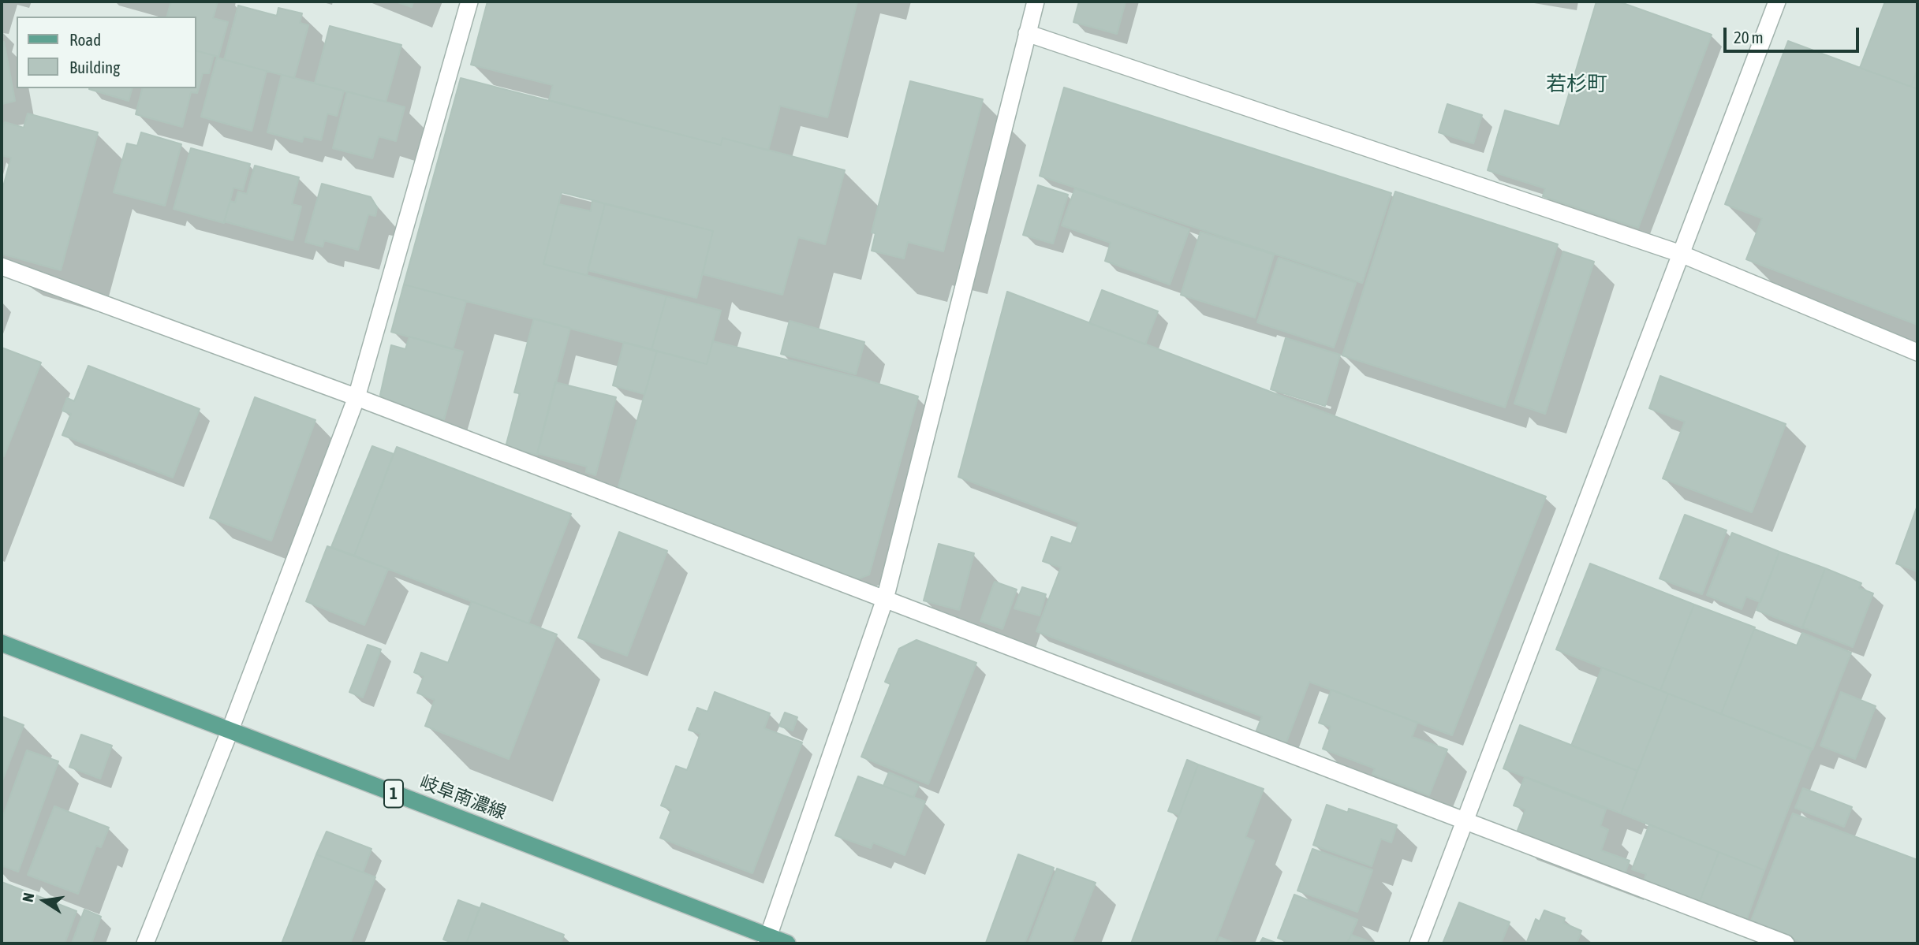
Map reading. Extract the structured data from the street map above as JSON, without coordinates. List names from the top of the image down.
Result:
{
  "streets": {
    "main road": ["1", "岐阜南濃線"]
  },
  "districts": ["若杉町"],
  "legend": ["Road", "Building"],
  "scale_bar": "20 m",
  "north": "left"
}
